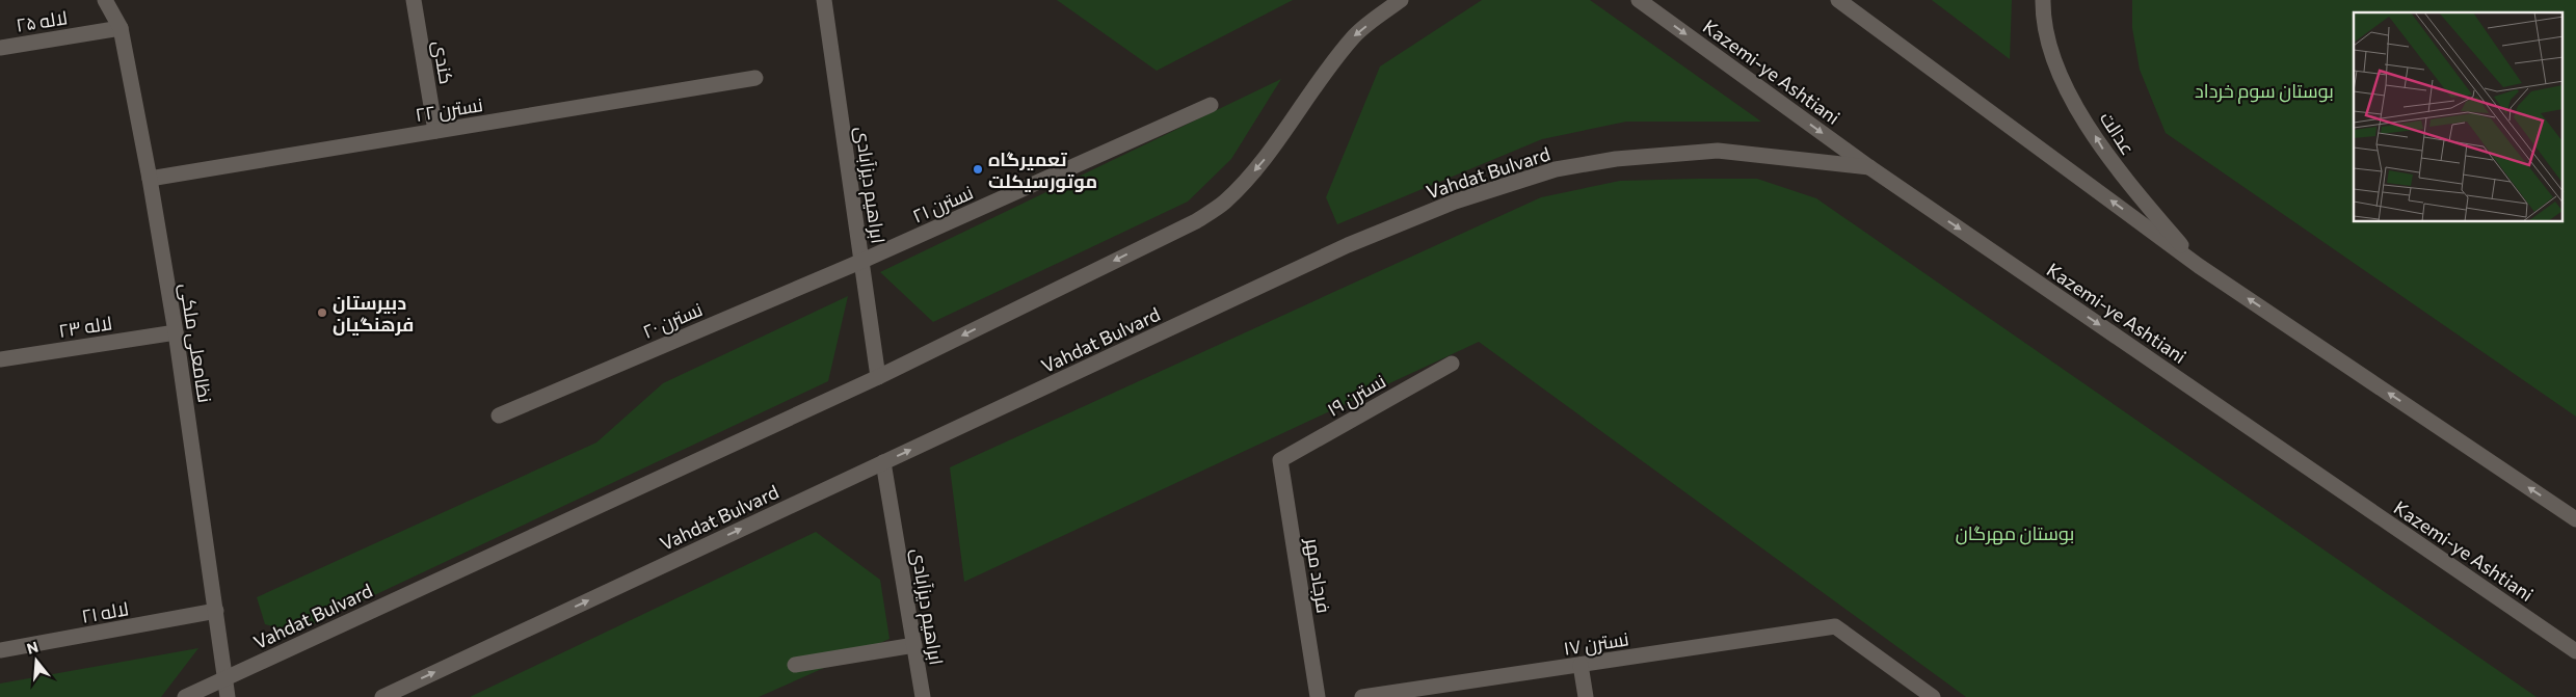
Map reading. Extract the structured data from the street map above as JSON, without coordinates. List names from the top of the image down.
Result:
{
  "streets": {
    "street": [
      "لاله ۲۵",
      "کندی",
      "Kazemi-ye Ashtiani",
      "نسترن ۲۲",
      "عدالت",
      "Vahdat Bulvard",
      "ابراهیم دیزآبادی",
      "نسترن ۲۱",
      "نسترن ۲۰",
      "لاله ۲۳",
      "نظامعلی ملکی",
      "نسترن ۱۹",
      "فرجاد مهر",
      "لاله ۲۱",
      "نسترن ۱۷"
    ]
  },
  "crossings": [
    ["لاله ۲۵", "نظامعلی ملکی"],
    ["کندی", "نسترن ۲۲"],
    ["Kazemi-ye Ashtiani", "Vahdat Bulvard"],
    ["نسترن ۲۲", "نظامعلی ملکی"],
    ["Vahdat Bulvard", "ابراهیم دیزآبادی"],
    ["Vahdat Bulvard", "نظامعلی ملکی"],
    ["ابراهیم دیزآبادی", "نسترن ۲۱"],
    ["ابراهیم دیزآبادی", "نسترن ۲۰"],
    ["نسترن ۲۱", "نسترن ۲۰"],
    ["لاله ۲۳", "نظامعلی ملکی"],
    ["نظامعلی ملکی", "لاله ۲۱"],
    ["نسترن ۱۹", "فرجاد مهر"]
  ],
  "parks": ["بوستان سوم خرداد", "بوستان مهرگان"],
  "places": ["تعمیرگاه موتورسیکلت", "دبیرستان فرهنگیان"],
  "north": "top"
}
